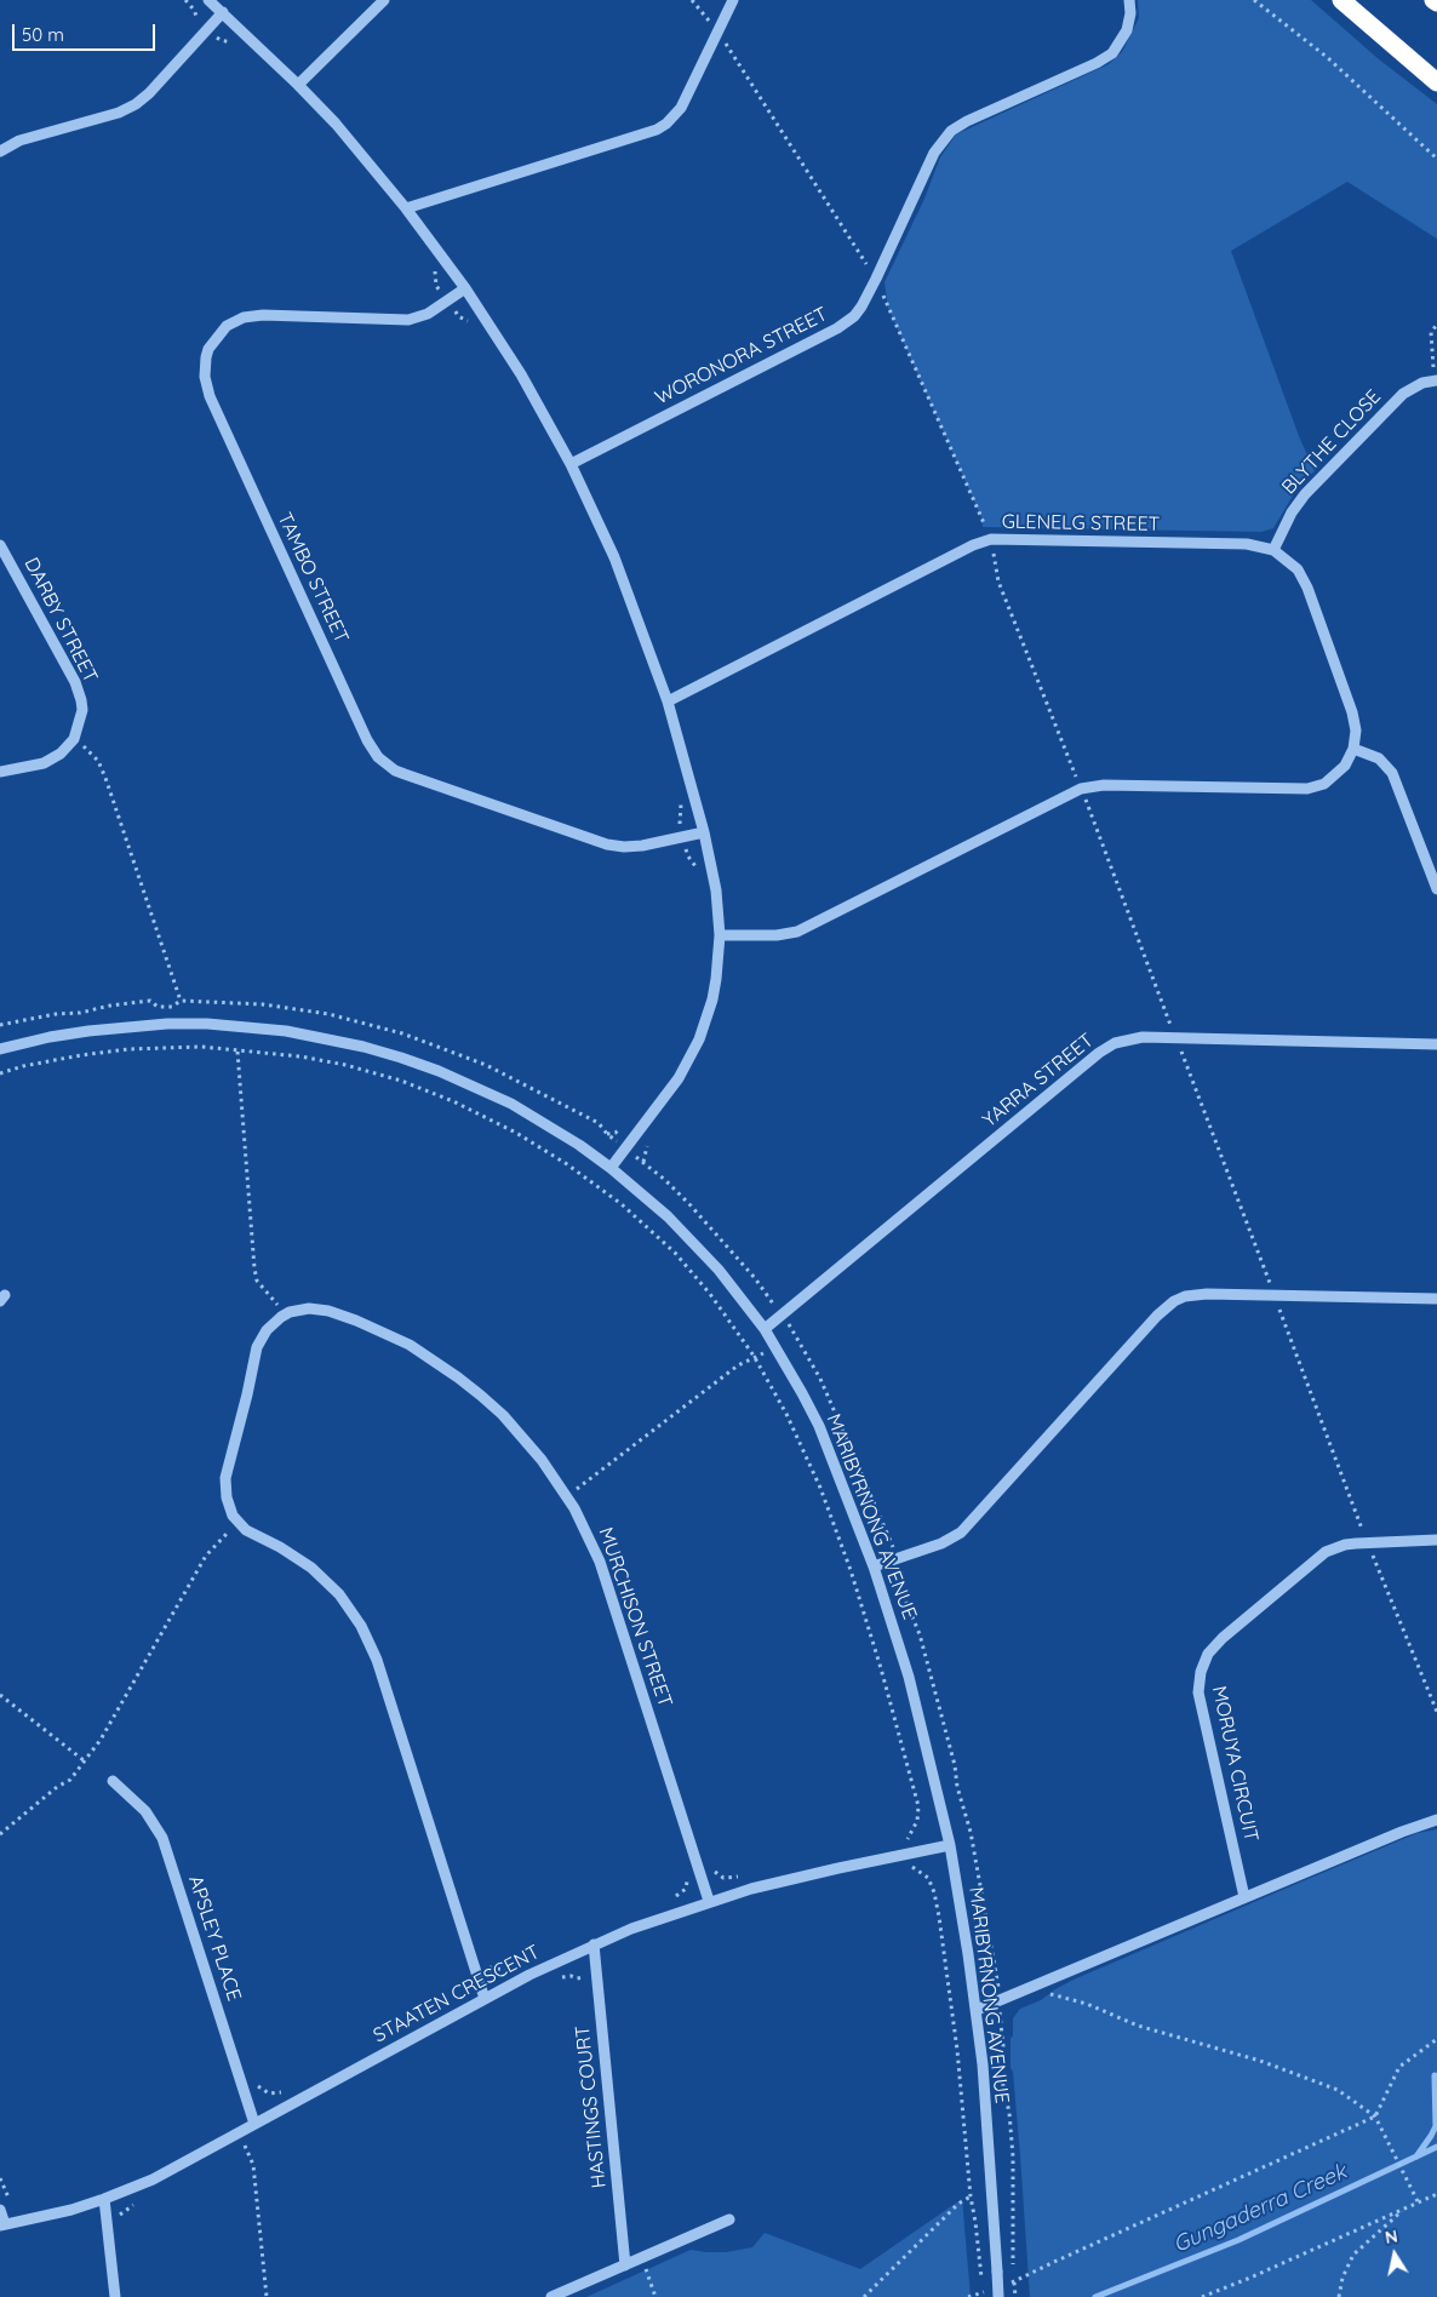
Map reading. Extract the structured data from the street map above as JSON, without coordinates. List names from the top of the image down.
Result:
{
  "streets": {
    "street": [
      "WORONORA STREET",
      "BLYTHE CLOSE",
      "GLENELG STREET",
      "TAMBO STREET",
      "DARBY STREET",
      "YARRA STREET",
      "MARIBYRNONG AVENUE",
      "MURCHISON STREET",
      "MORUYA CIRCUIT",
      "APSLEY PLACE",
      "STAATEN CRESCENT",
      "HASTINGS COURT"
    ]
  },
  "crossings": [
    ["BLYTHE CLOSE", "GLENELG STREET"],
    ["YARRA STREET", "MARIBYRNONG AVENUE"],
    ["MARIBYRNONG AVENUE", "STAATEN CRESCENT"],
    ["MURCHISON STREET", "STAATEN CRESCENT"],
    ["APSLEY PLACE", "STAATEN CRESCENT"],
    ["STAATEN CRESCENT", "HASTINGS COURT"]
  ],
  "water": ["Gungaderra Creek"],
  "scale_bar": "50 m",
  "north": "top"
}
